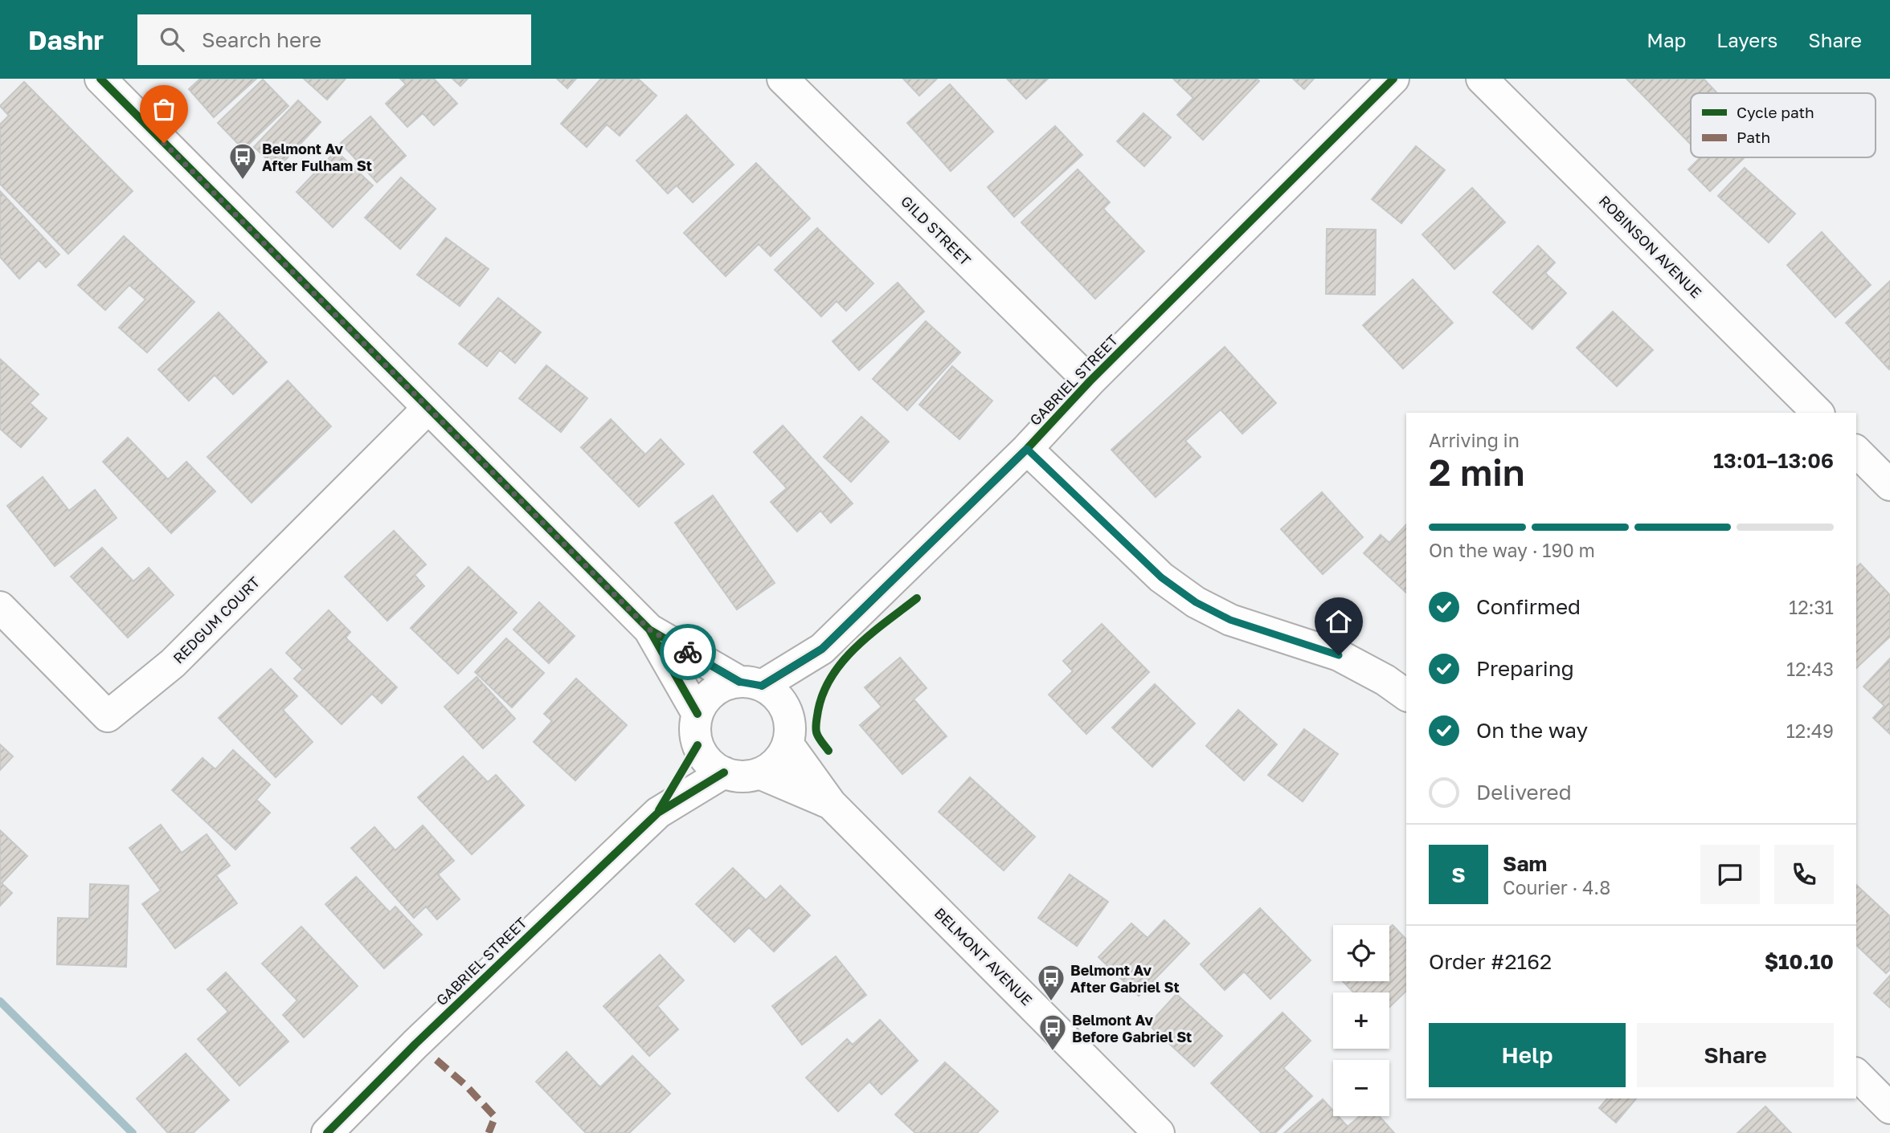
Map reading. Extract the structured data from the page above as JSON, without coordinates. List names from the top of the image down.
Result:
{
  "streets": {
    "street": [
      "GILD STREET",
      "ROBINSON AVENUE",
      "GABRIEL STREET",
      "REDGUM COURT",
      "BELMONT AVENUE"
    ]
  },
  "crossings": [
    ["GILD STREET", "GABRIEL STREET"],
    ["GABRIEL STREET", "BELMONT AVENUE"]
  ],
  "places": {
    "bus stop": ["Belmont Av After Fulham St", "Belmont Av After Gabriel St", "Belmont Av Before Gabriel St"]
  },
  "legend": ["Cycle path", "Path"],
  "page": {
    "header": "Dashr",
    "search": "Search here",
    "nav": ["Map", "Layers", "Share"],
    "heading": ["2 min", "Arriving in", "13:01–13:06"],
    "panel": [
      "Sam",
      "Courier · 4.8",
      "Order #2162",
      "$10.10"
    ],
    "bar": "On the way · 190 m",
    "list": [
      ["Confirmed", "12:31"],
      ["Preparing", "12:43"],
      ["On the way", "12:49"],
      "Delivered"
    ],
    "round": "S",
    "map_buttons": ["+", "−"],
    "buttons": ["Help", "Share"]
  }
}
